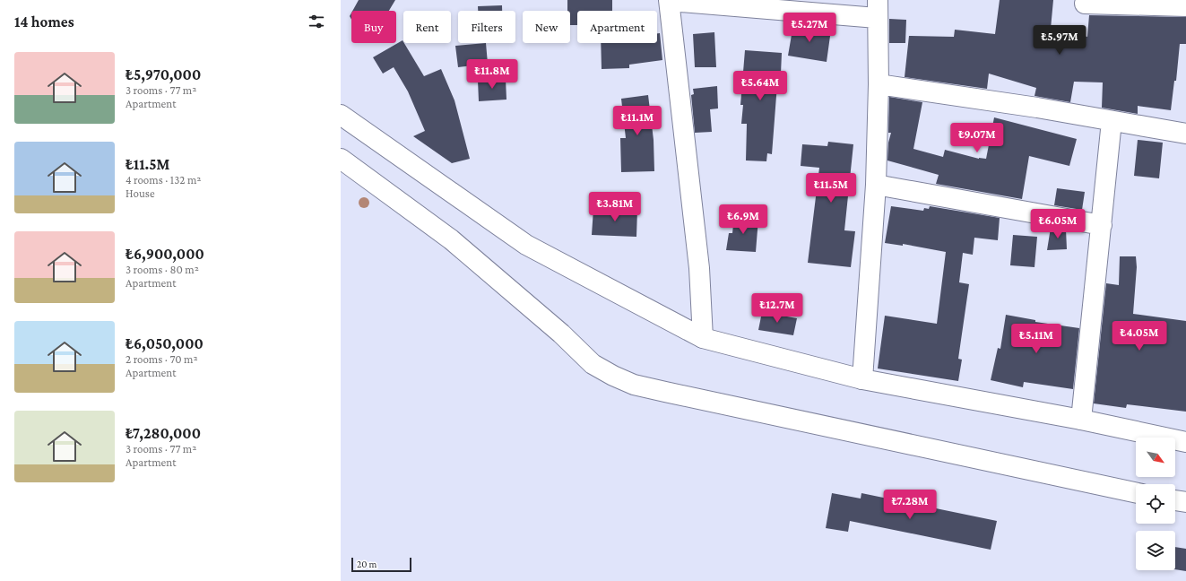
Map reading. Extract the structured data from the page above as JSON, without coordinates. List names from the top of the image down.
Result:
{
  "scale_bar": "20 m",
  "north": "bottom right",
  "page": {
    "heading": "14 homes",
    "chip": [
      "Buy",
      "Rent",
      "Filters",
      "New",
      "Apartment"
    ],
    "price": [
      "₺5.27M",
      "₺5.97M",
      "₺11.8M",
      "₺5.64M",
      "₺11.1M",
      "₺9.07M",
      "₺11.5M",
      "₺3.81M",
      "₺6.9M",
      "₺6.05M",
      "₺12.7M",
      "₺4.05M",
      "₺5.11M",
      "₺7.28M"
    ],
    "list": [
      {
        "name": "₺5,970,000",
        "note": "3 rooms · 77 m² · Apartment"
      },
      {
        "name": "₺11.5M",
        "note": "4 rooms · 132 m² · House"
      },
      {
        "name": "₺6,900,000",
        "note": "3 rooms · 80 m² · Apartment"
      },
      {
        "name": "₺6,050,000",
        "note": "2 rooms · 70 m² · Apartment"
      },
      {
        "name": "₺7,280,000",
        "note": "3 rooms · 77 m² · Apartment"
      }
    ],
    "scale": "20 m"
  }
}
